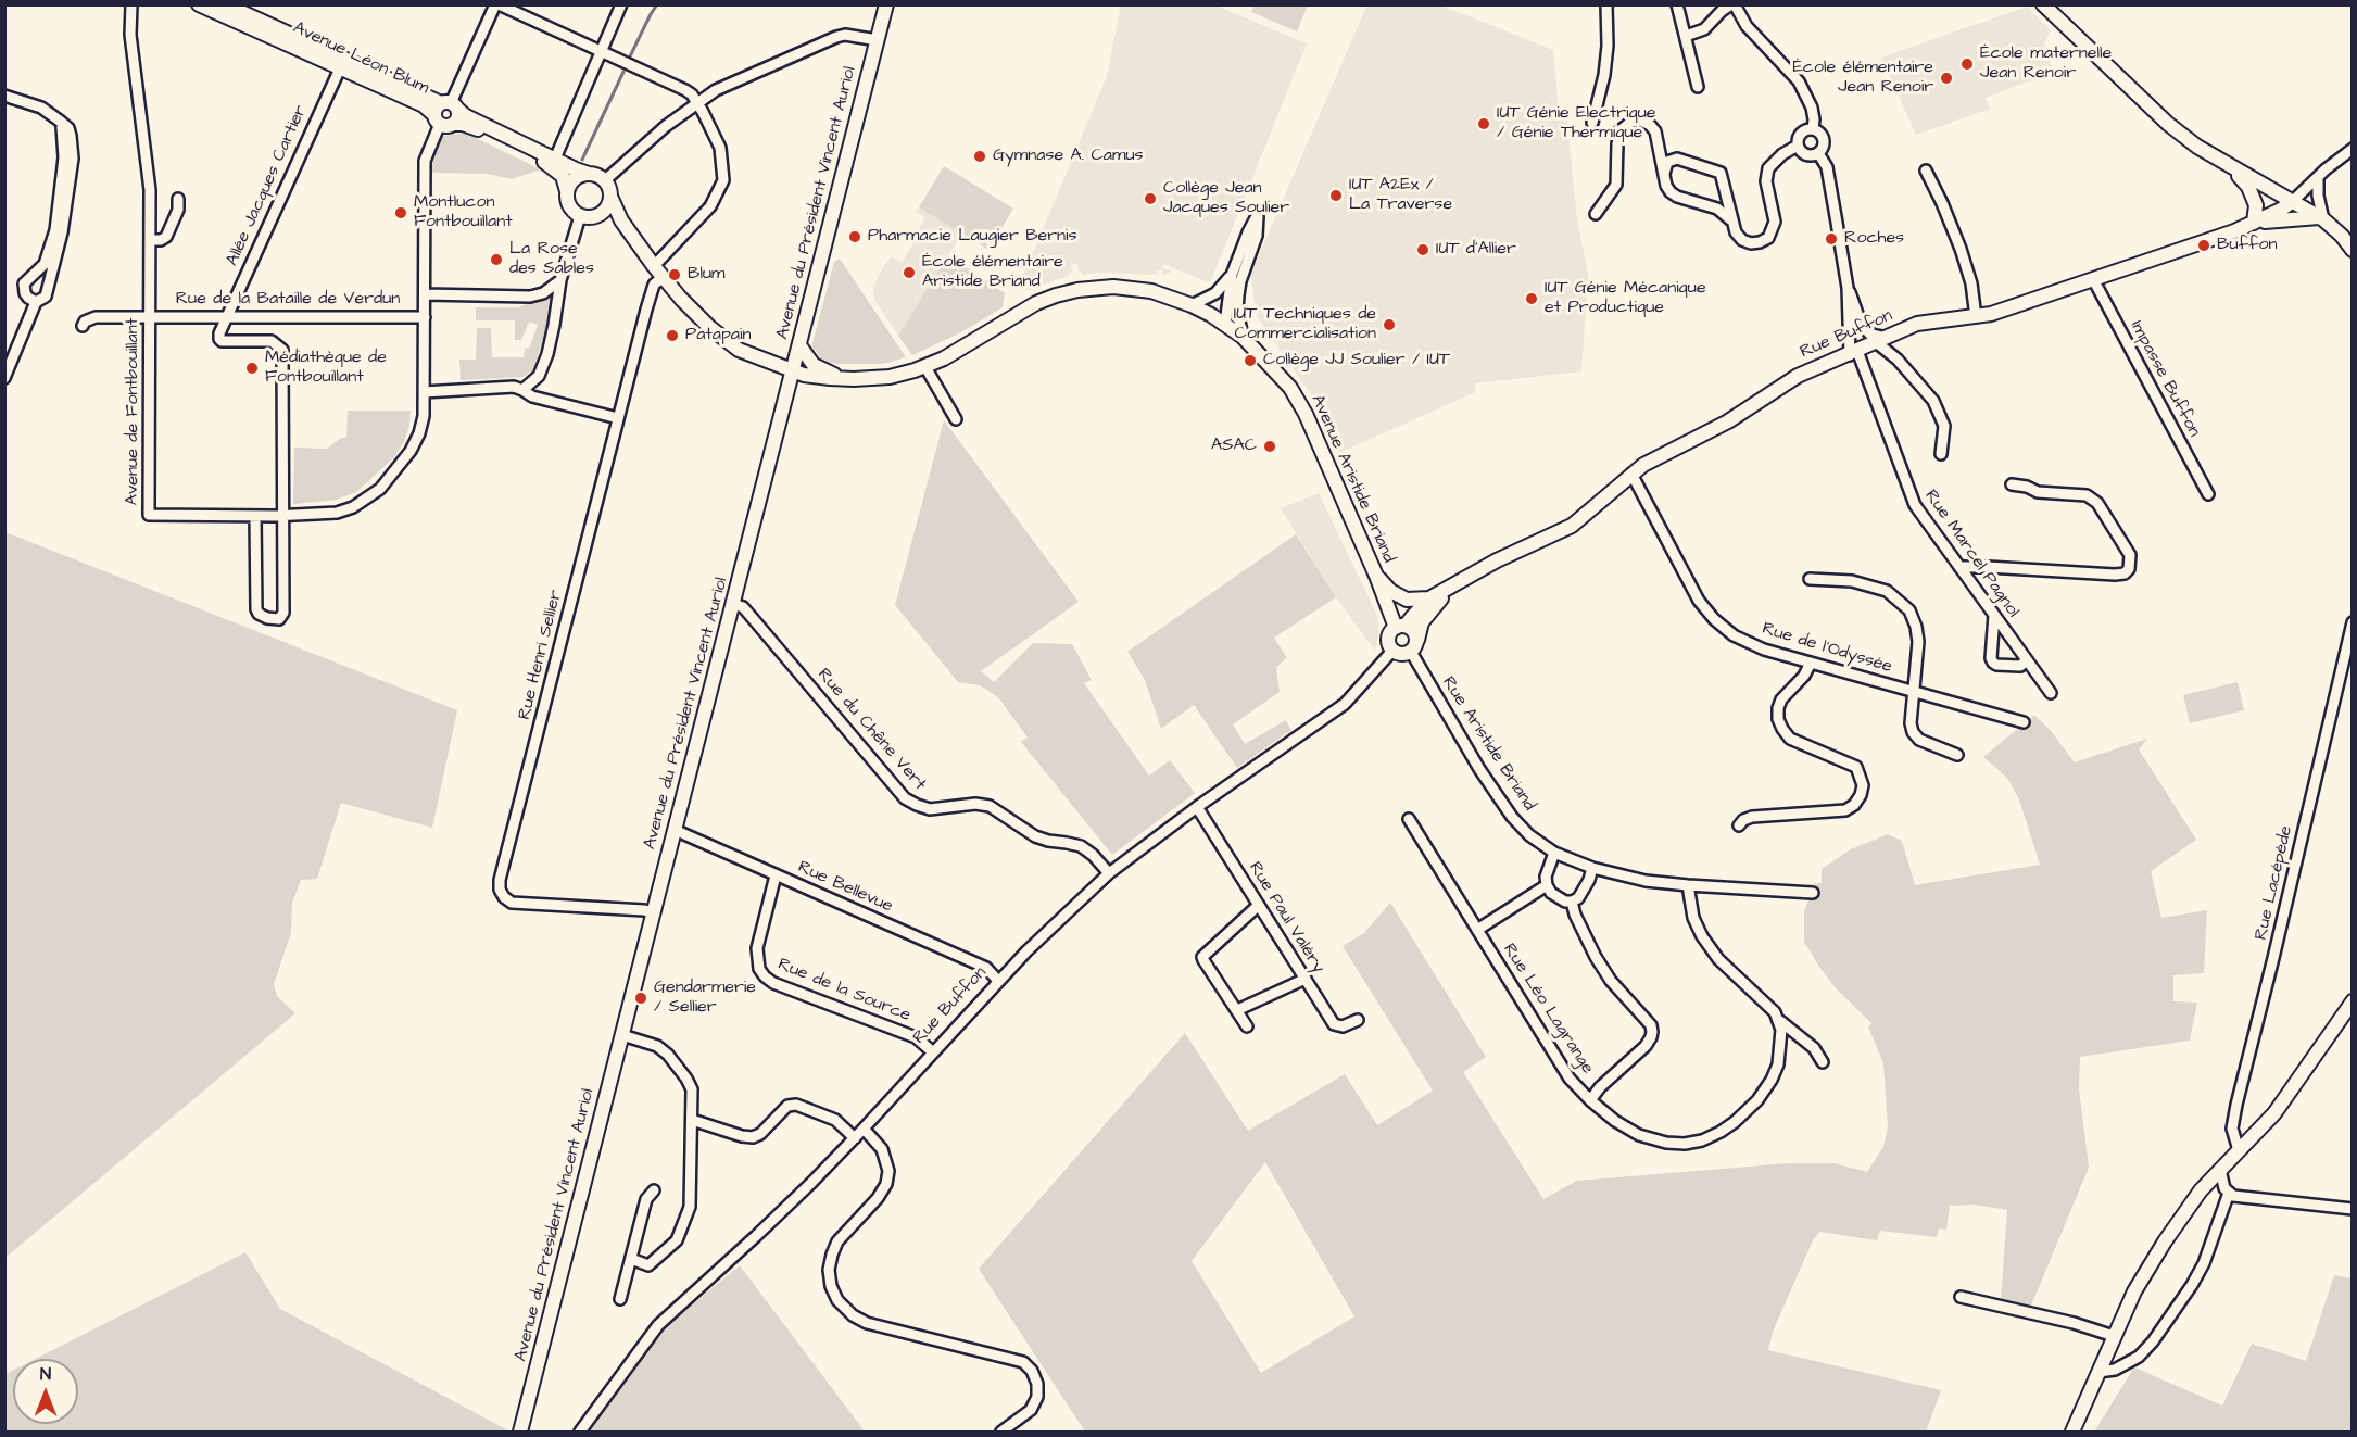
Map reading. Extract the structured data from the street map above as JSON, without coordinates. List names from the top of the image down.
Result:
{
  "streets": {
    "main road": [
      "Avenue Léon Blum",
      "Avenue du Président Vincent Auriol",
      "Rue Buffon",
      "Avenue Aristide Briand"
    ],
    "street": [
      "Allée Jacques Cartier",
      "Rue de la Bataille de Verdun",
      "Impasse Buffon",
      "Avenue de Fontbouillant",
      "Rue Marcel Pagnol",
      "Rue de l'Odyssée",
      "Rue Henri Sellier",
      "Rue du Chêne Vert",
      "Rue Aristide Briand",
      "Rue Lacépède",
      "Rue Bellevue",
      "Rue Paul Valéry",
      "Rue de la Source",
      "Rue Léo Lagrange"
    ]
  },
  "crossings": [
    ["Avenue Léon Blum", "Allée Jacques Cartier"],
    ["Avenue Léon Blum", "Avenue de Fontbouillant"],
    ["Allée Jacques Cartier", "Rue de la Bataille de Verdun"],
    ["Avenue du Président Vincent Auriol", "Avenue Aristide Briand"],
    ["Avenue du Président Vincent Auriol", "Rue Henri Sellier"],
    ["Avenue du Président Vincent Auriol", "Rue du Chêne Vert"],
    ["Avenue du Président Vincent Auriol", "Rue Bellevue"],
    ["Rue de la Bataille de Verdun", "Avenue de Fontbouillant"],
    ["Rue Buffon", "Impasse Buffon"],
    ["Rue Buffon", "Avenue Aristide Briand"],
    ["Rue Buffon", "Rue Marcel Pagnol"],
    ["Rue Buffon", "Rue de l'Odyssée"],
    ["Rue Buffon", "Rue du Chêne Vert"],
    ["Rue Buffon", "Rue Aristide Briand"],
    ["Rue Buffon", "Rue Bellevue"],
    ["Rue Buffon", "Rue Paul Valéry"],
    ["Rue Buffon", "Rue de la Source"],
    ["Avenue Aristide Briand", "Rue Aristide Briand"],
    ["Rue Bellevue", "Rue de la Source"]
  ],
  "places": [
    "École maternelle Jean Renoir",
    "École élémentaire Jean Renoir",
    "IUT Génie Electrique / Génie Thermique",
    "Gymnase A. Camus",
    "IUT A2Ex / La Traverse",
    "Collège Jean Jacques Soulier",
    "Montlucon Fontbouillant",
    "Pharmacie Laugier Bernis",
    "Roches",
    "Buffon",
    "IUT d'Allier",
    "La Rose des Sables",
    "École élémentaire Aristide Briand",
    "Blum",
    "IUT Génie Mécanique et Productique",
    "IUT Techniques de Commercialisation",
    "Patapain",
    "Collège JJ Soulier / IUT",
    "Médiathèque de Fontbouillant",
    "ASAC",
    "Gendarmerie / Sellier"
  ],
  "north": "top"
}
